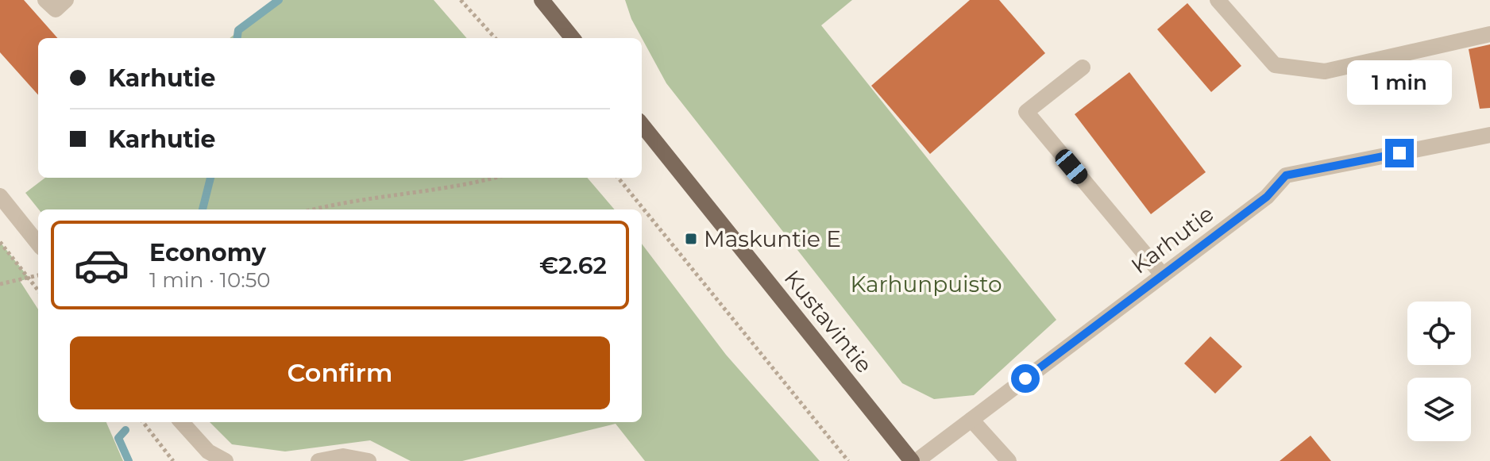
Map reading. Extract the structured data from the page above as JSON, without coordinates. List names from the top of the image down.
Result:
{
  "streets": {
    "main road": ["Kustavintie"],
    "street": ["Karhutie"]
  },
  "crossings": [
    ["Karhutie", "Kustavintie"]
  ],
  "parks": ["Karhunpuisto"],
  "places": {
    "transit": ["Maskuntie E"]
  },
  "page": {
    "banner": ["Karhutie", "Karhutie"],
    "bubble": "1 min",
    "list": [
      {
        "name": "Economy",
        "note": "1 min · 10:50",
        "value": "€2.62"
      }
    ],
    "buttons": "Confirm"
  }
}
